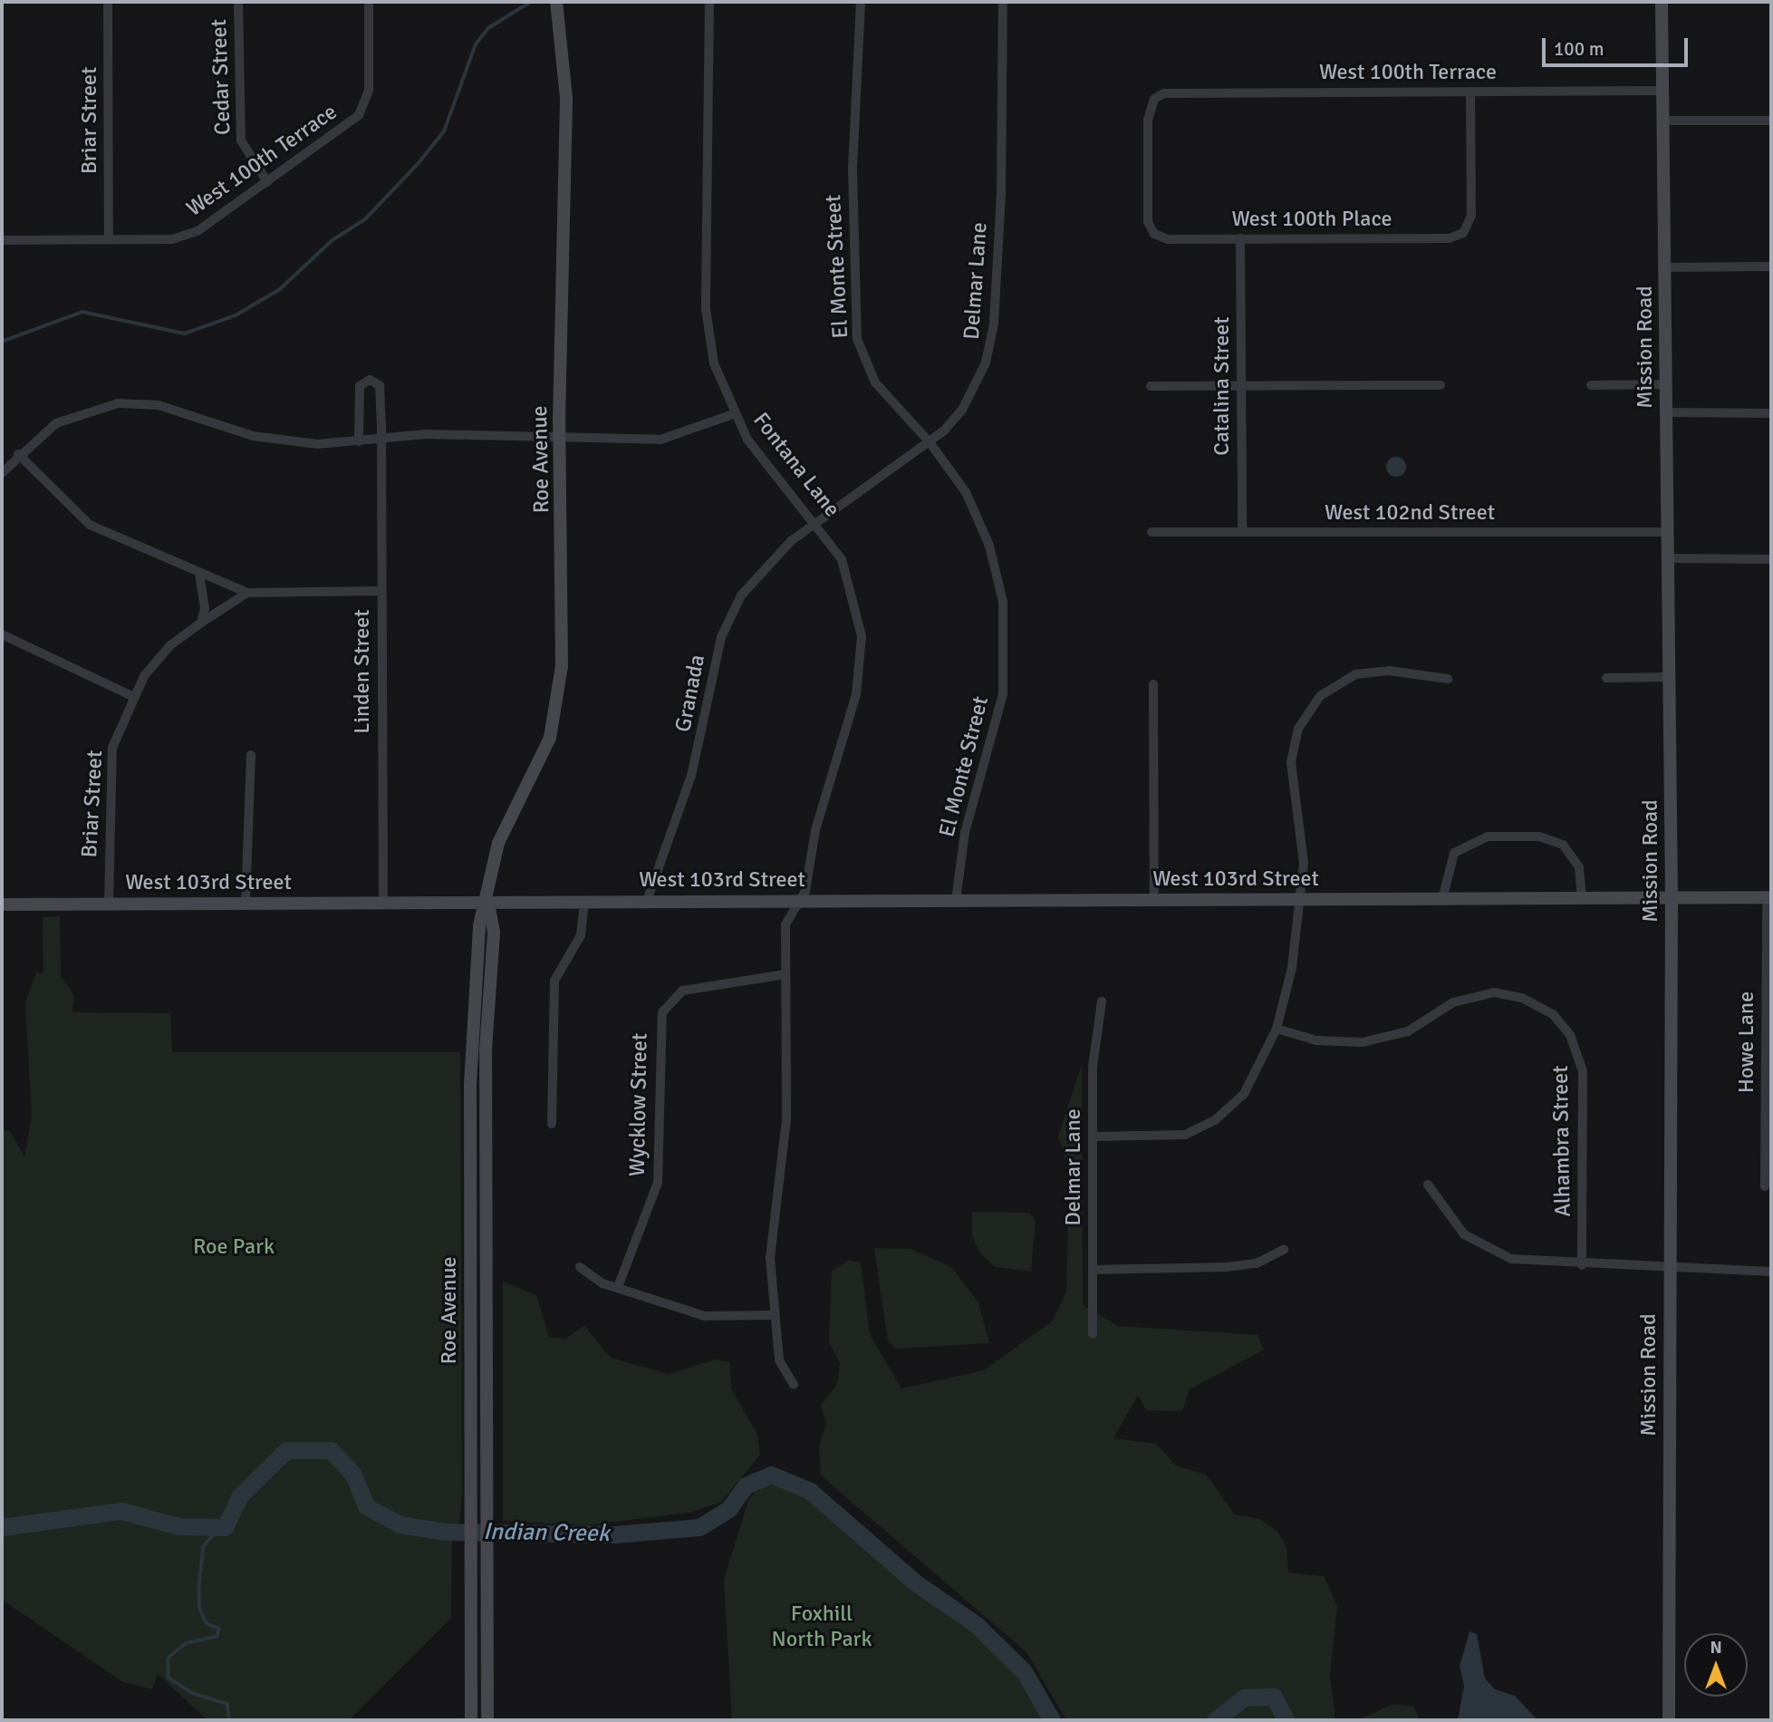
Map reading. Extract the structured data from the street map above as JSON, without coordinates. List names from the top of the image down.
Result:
{
  "streets": {
    "main road": ["Mission Road", "Roe Avenue", "West 103rd Street"],
    "street": [
      "West 100th Terrace",
      "Cedar Street",
      "Briar Street",
      "West 100th Place",
      "El Monte Street",
      "Delmar Lane",
      "Catalina Street",
      "Fontana Lane",
      "West 102nd Street",
      "Linden Street",
      "Granada",
      "Howe Lane",
      "Wycklow Street",
      "Alhambra Street"
    ]
  },
  "crossings": [
    ["West 100th Terrace", "Cedar Street"],
    ["West 100th Terrace", "Briar Street"],
    ["West 100th Terrace", "West 100th Place"],
    ["West 100th Terrace", "Mission Road"],
    ["Briar Street", "West 103rd Street"],
    ["West 100th Place", "Catalina Street"],
    ["El Monte Street", "Delmar Lane"],
    ["El Monte Street", "West 103rd Street"],
    ["Delmar Lane", "Fontana Lane"],
    ["Delmar Lane", "Granada"],
    ["Mission Road", "West 102nd Street"],
    ["Mission Road", "West 103rd Street"],
    ["Catalina Street", "West 102nd Street"],
    ["Roe Avenue", "West 103rd Street"],
    ["Fontana Lane", "Granada"],
    ["Fontana Lane", "West 103rd Street"],
    ["Linden Street", "West 103rd Street"],
    ["Granada", "West 103rd Street"],
    ["West 103rd Street", "Howe Lane"]
  ],
  "water": ["Indian Creek"],
  "parks": ["Roe Park", "Foxhill North Park"],
  "scale_bar": "100 m",
  "north": "top"
}
